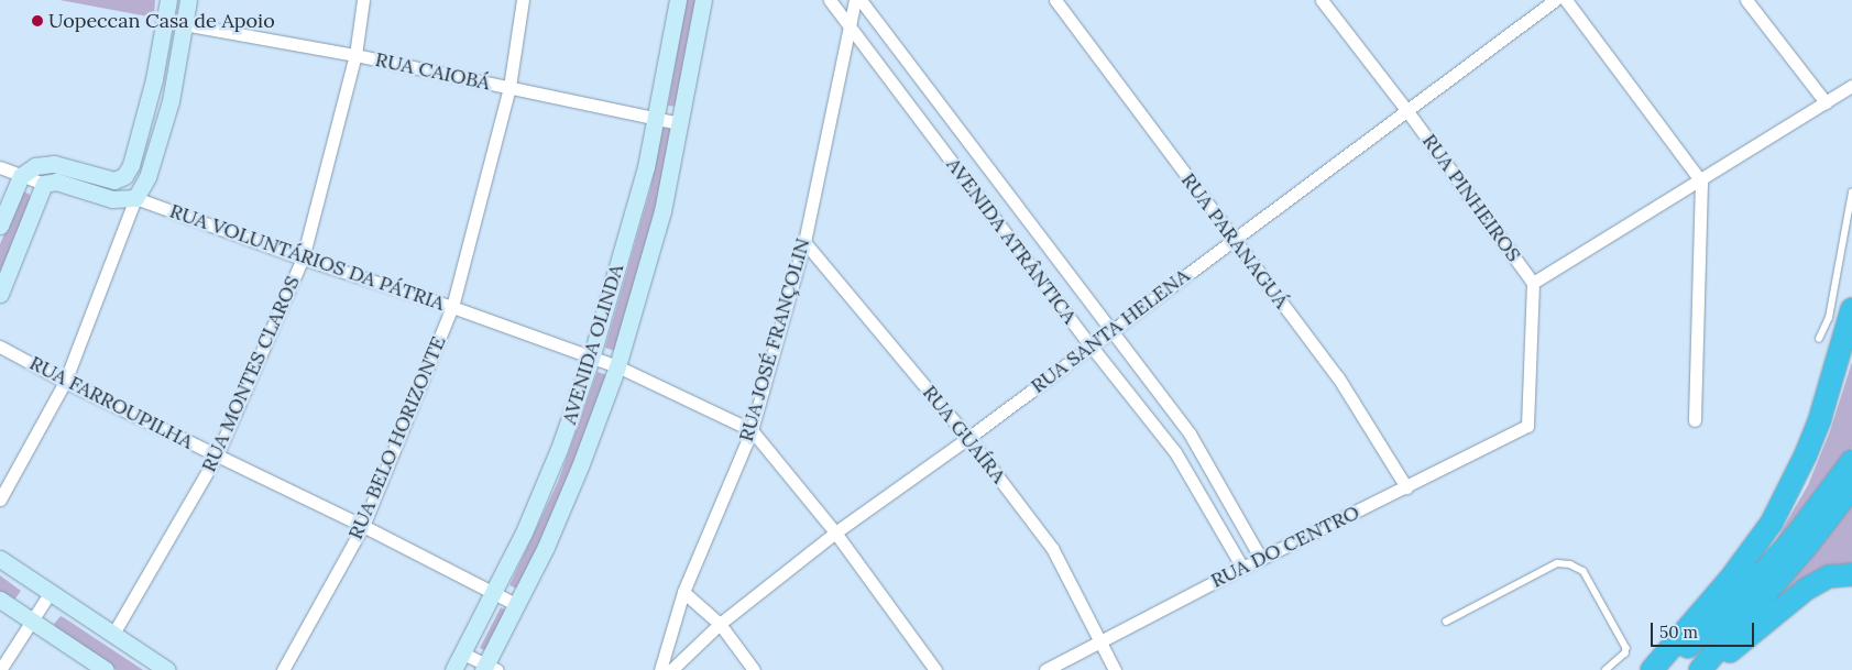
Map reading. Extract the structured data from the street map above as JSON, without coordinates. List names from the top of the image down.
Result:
{
  "streets": {
    "street": [
      "RUA CAIOBÁ",
      "RUA PINHEIROS",
      "AVENIDA ATRÂNTICA",
      "RUA PARANAGUÁ",
      "RUA VOLUNTÁRIOS DA PÁTRIA",
      "RUA SANTA HELENA",
      "RUA JOSÉ FRANÇOLIN",
      "AVENIDA OLINDA",
      "RUA MONTES CLAROS",
      "RUA FARROUPILHA",
      "RUA GUAÍRA",
      "RUA BELO HORIZONTE",
      "RUA DO CENTRO"
    ]
  },
  "crossings": [
    ["RUA CAIOBÁ", "AVENIDA OLINDA"],
    ["RUA CAIOBÁ", "RUA MONTES CLAROS"],
    ["RUA CAIOBÁ", "RUA BELO HORIZONTE"],
    ["RUA PINHEIROS", "RUA SANTA HELENA"],
    ["RUA PINHEIROS", "RUA DO CENTRO"],
    ["AVENIDA ATRÂNTICA", "RUA SANTA HELENA"],
    ["AVENIDA ATRÂNTICA", "RUA JOSÉ FRANÇOLIN"],
    ["AVENIDA ATRÂNTICA", "RUA DO CENTRO"],
    ["RUA PARANAGUÁ", "RUA SANTA HELENA"],
    ["RUA PARANAGUÁ", "RUA DO CENTRO"],
    ["RUA VOLUNTÁRIOS DA PÁTRIA", "RUA JOSÉ FRANÇOLIN"],
    ["RUA VOLUNTÁRIOS DA PÁTRIA", "AVENIDA OLINDA"],
    ["RUA VOLUNTÁRIOS DA PÁTRIA", "RUA MONTES CLAROS"],
    ["RUA VOLUNTÁRIOS DA PÁTRIA", "RUA BELO HORIZONTE"],
    ["RUA SANTA HELENA", "RUA GUAÍRA"],
    ["RUA JOSÉ FRANÇOLIN", "RUA GUAÍRA"],
    ["AVENIDA OLINDA", "RUA FARROUPILHA"],
    ["RUA MONTES CLAROS", "RUA FARROUPILHA"],
    ["RUA FARROUPILHA", "RUA BELO HORIZONTE"],
    ["RUA GUAÍRA", "RUA DO CENTRO"]
  ],
  "places": ["Uopeccan Casa de Apoio"],
  "scale_bar": "50 m"
}
